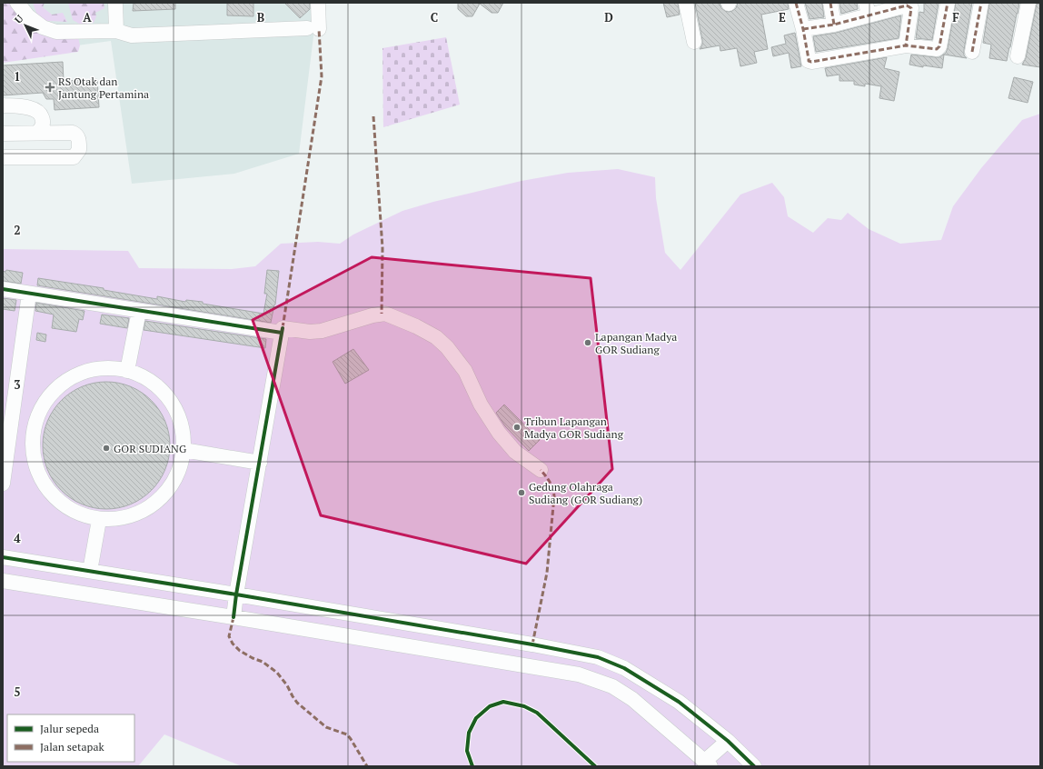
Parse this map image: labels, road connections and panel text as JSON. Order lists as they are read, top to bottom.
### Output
{
  "places": {
    "health": ["RS Otak dan Jantung Pertamina"],
    "other": [
      "Lapangan Madya GOR Sudiang",
      "Tribun Lapangan Madya GOR Sudiang",
      "GOR SUDIANG",
      "Gedung Olahraga Sudiang (GOR Sudiang)"
    ]
  },
  "legend": ["Jalur sepeda", "Jalan setapak"],
  "north": "top left",
  "grid": {
    "columns": [
      "A",
      "B",
      "C",
      "D",
      "E",
      "F"
    ],
    "rows": [
      "1",
      "2",
      "3",
      "4",
      "5"
    ]
  }
}
